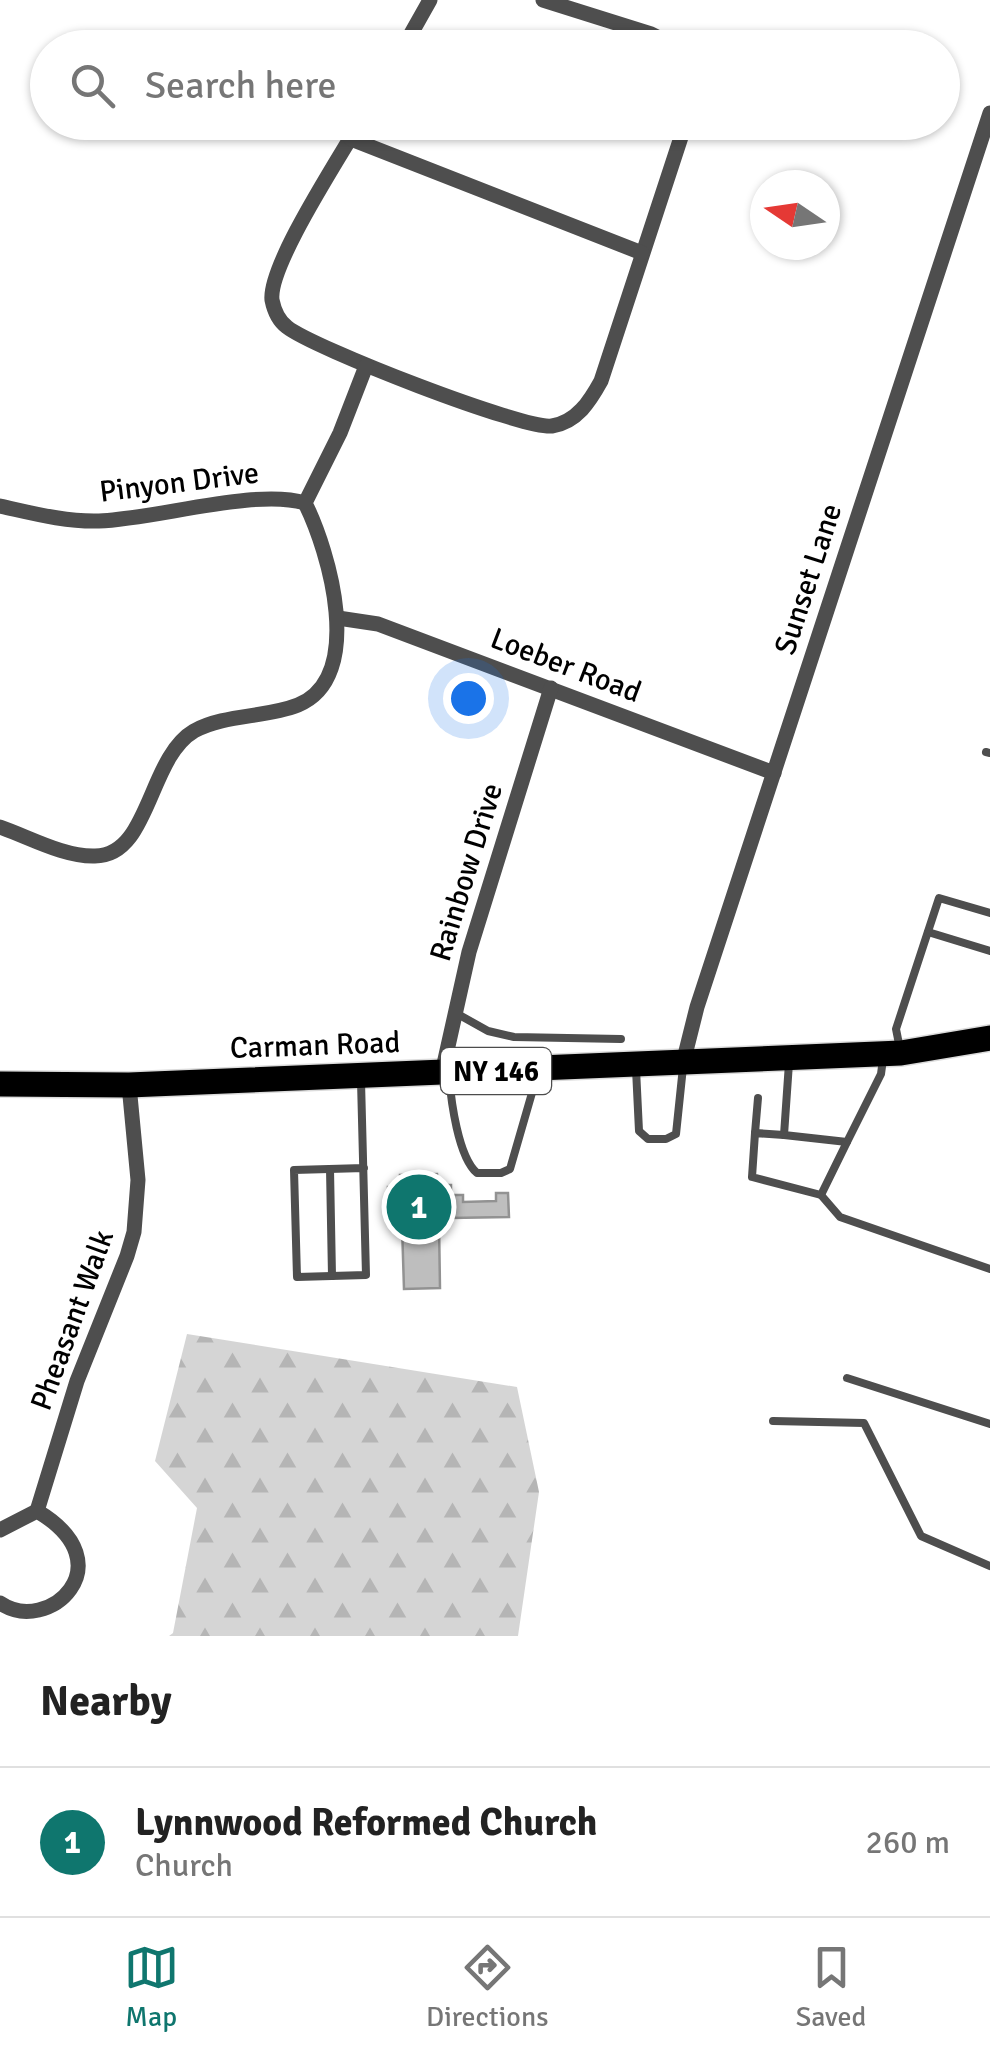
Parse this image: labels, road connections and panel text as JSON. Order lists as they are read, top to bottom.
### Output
{
  "streets": {
    "main road": ["Carman Road", "NY 146"],
    "street": [
      "Pinyon Drive",
      "Sunset Lane",
      "Loeber Road",
      "Rainbow Drive",
      "Pheasant Walk"
    ]
  },
  "crossings": [
    ["Sunset Lane", "Loeber Road"],
    ["Sunset Lane", "Carman Road"],
    ["Loeber Road", "Rainbow Drive"],
    ["Rainbow Drive", "Carman Road"],
    ["Carman Road", "Pheasant Walk"]
  ],
  "north": "left",
  "page": {
    "search": "Search here",
    "pins": "1",
    "heading": "Nearby",
    "list": [
      {
        "mark": "1",
        "name": "Lynnwood Reformed Church",
        "note": "Church",
        "value": "260 m"
      }
    ],
    "nav": ["Map", "Directions", "Saved"]
  }
}
